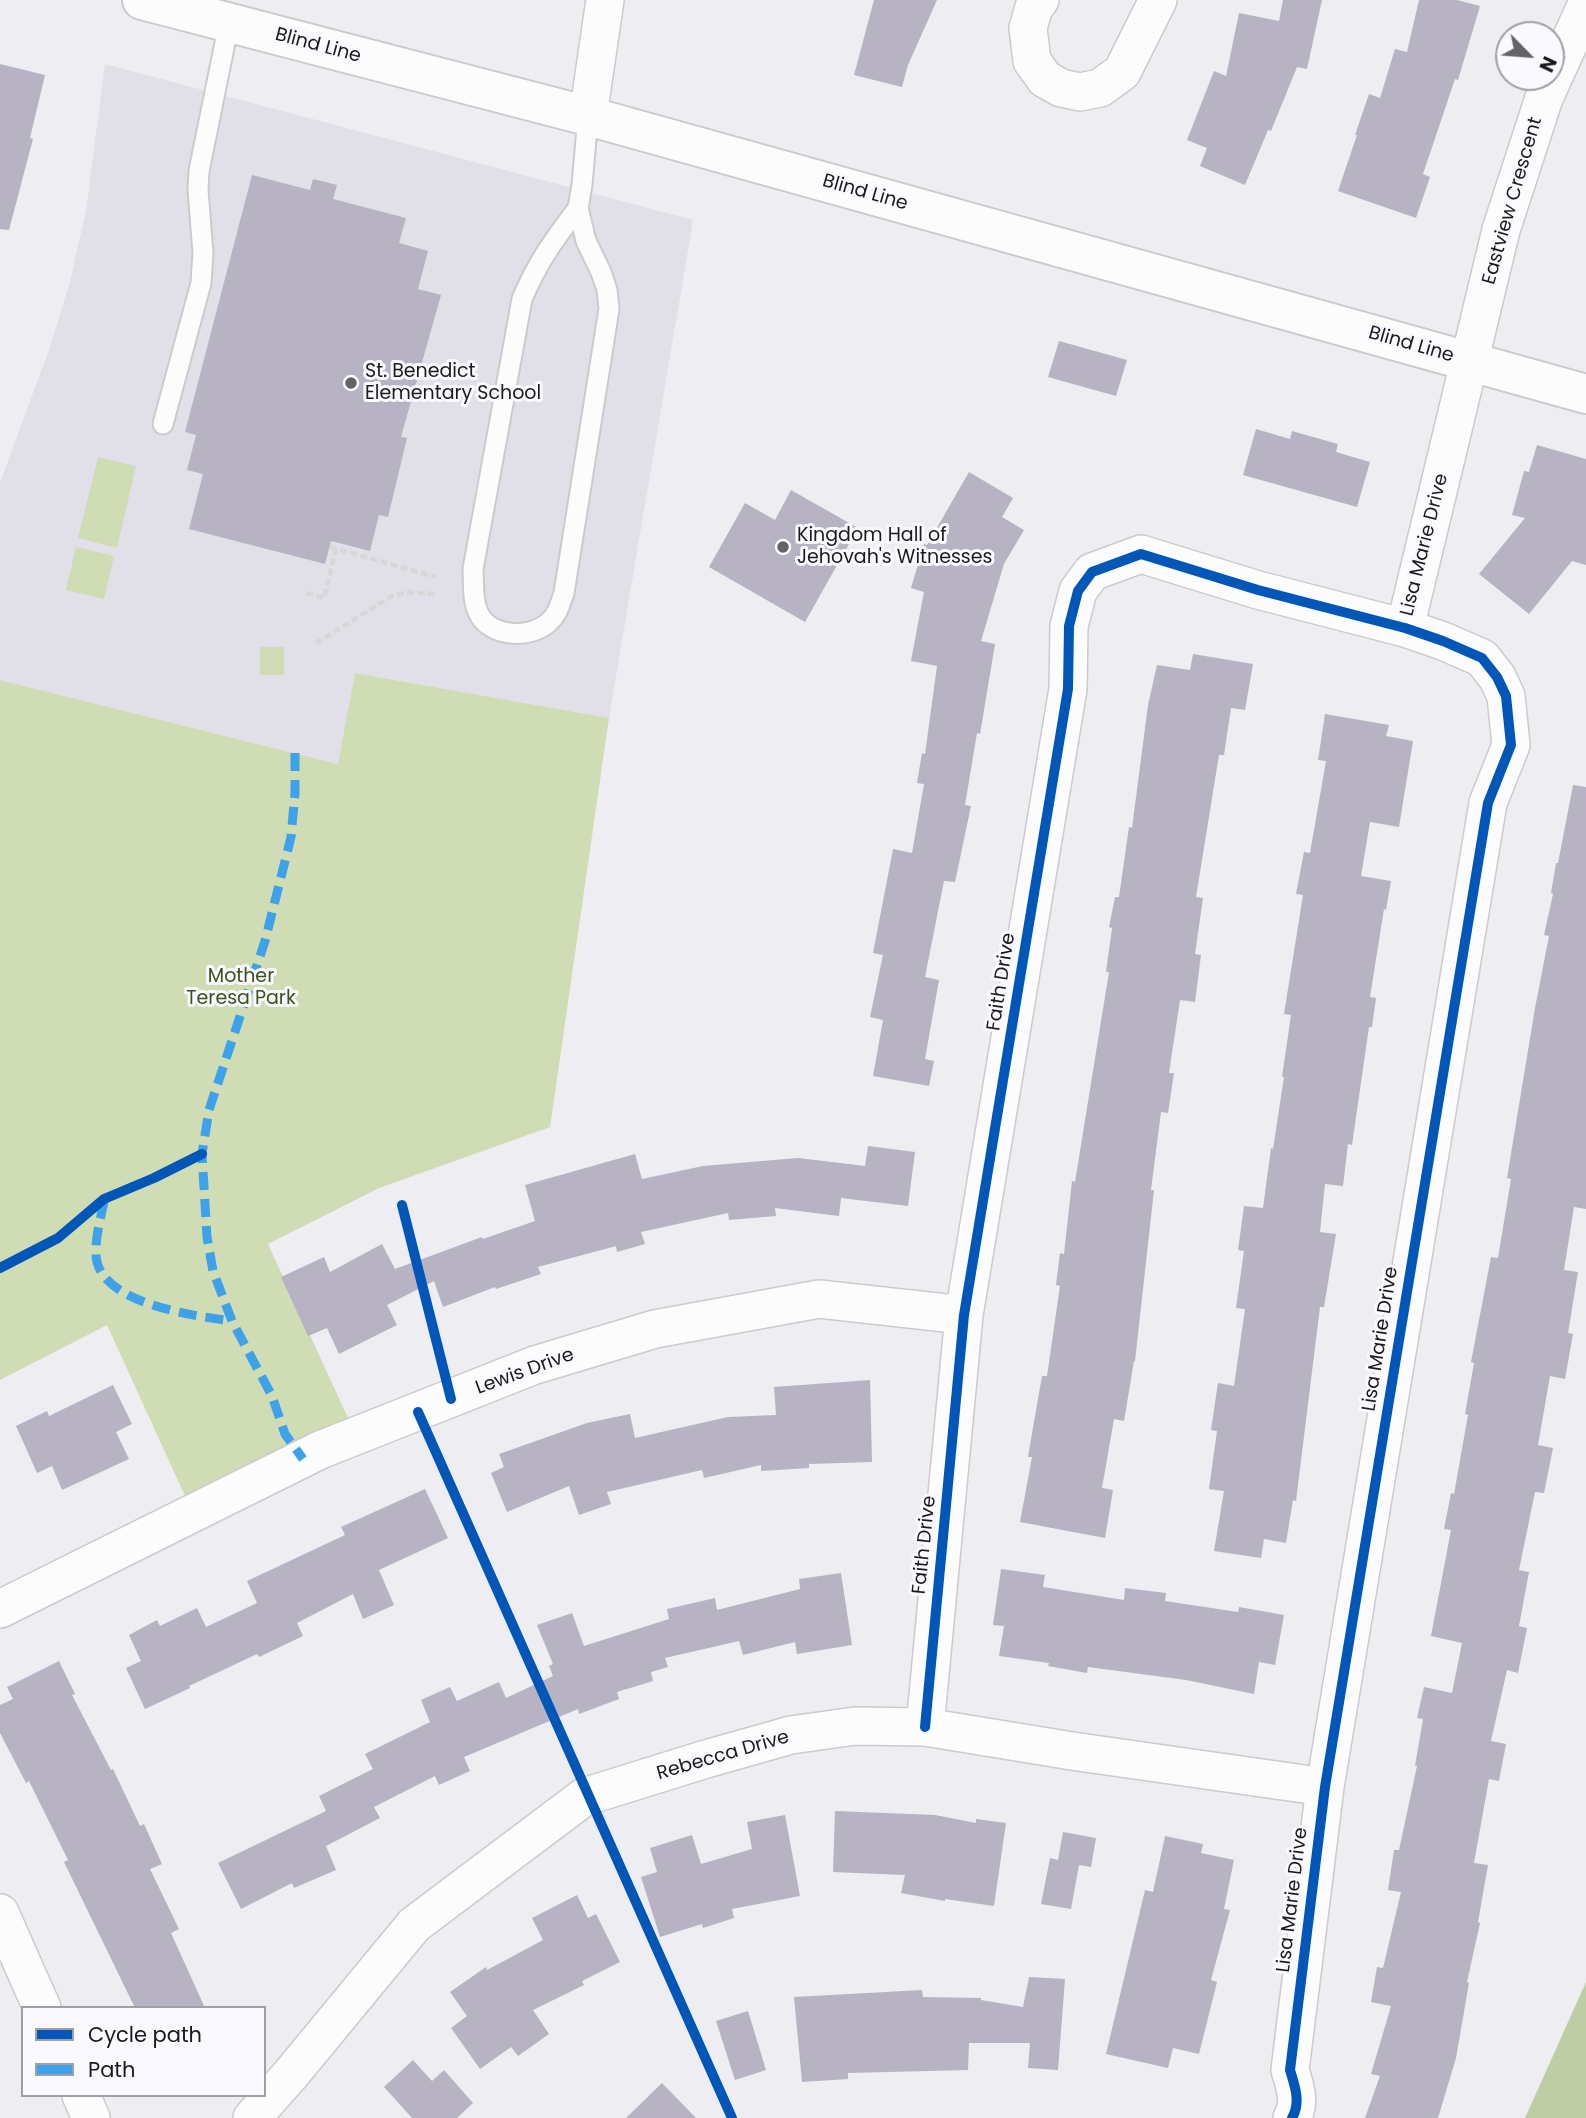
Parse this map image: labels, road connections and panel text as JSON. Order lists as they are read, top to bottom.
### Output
{
  "streets": {
    "street": [
      "Blind Line",
      "Eastview Crescent",
      "Lisa Marie Drive",
      "Faith Drive",
      "Lewis Drive",
      "Rebecca Drive"
    ]
  },
  "crossings": [
    ["Blind Line", "Eastview Crescent"],
    ["Blind Line", "Lisa Marie Drive"],
    ["Eastview Crescent", "Lisa Marie Drive"],
    ["Lisa Marie Drive", "Faith Drive"],
    ["Lisa Marie Drive", "Rebecca Drive"],
    ["Faith Drive", "Lewis Drive"],
    ["Faith Drive", "Rebecca Drive"]
  ],
  "parks": ["Mother Teresa Park"],
  "places": ["St. Benedict Elementary School", "Kingdom Hall of Jehovah's Witnesses"],
  "legend": ["Cycle path", "Path"],
  "north": "bottom right"
}
